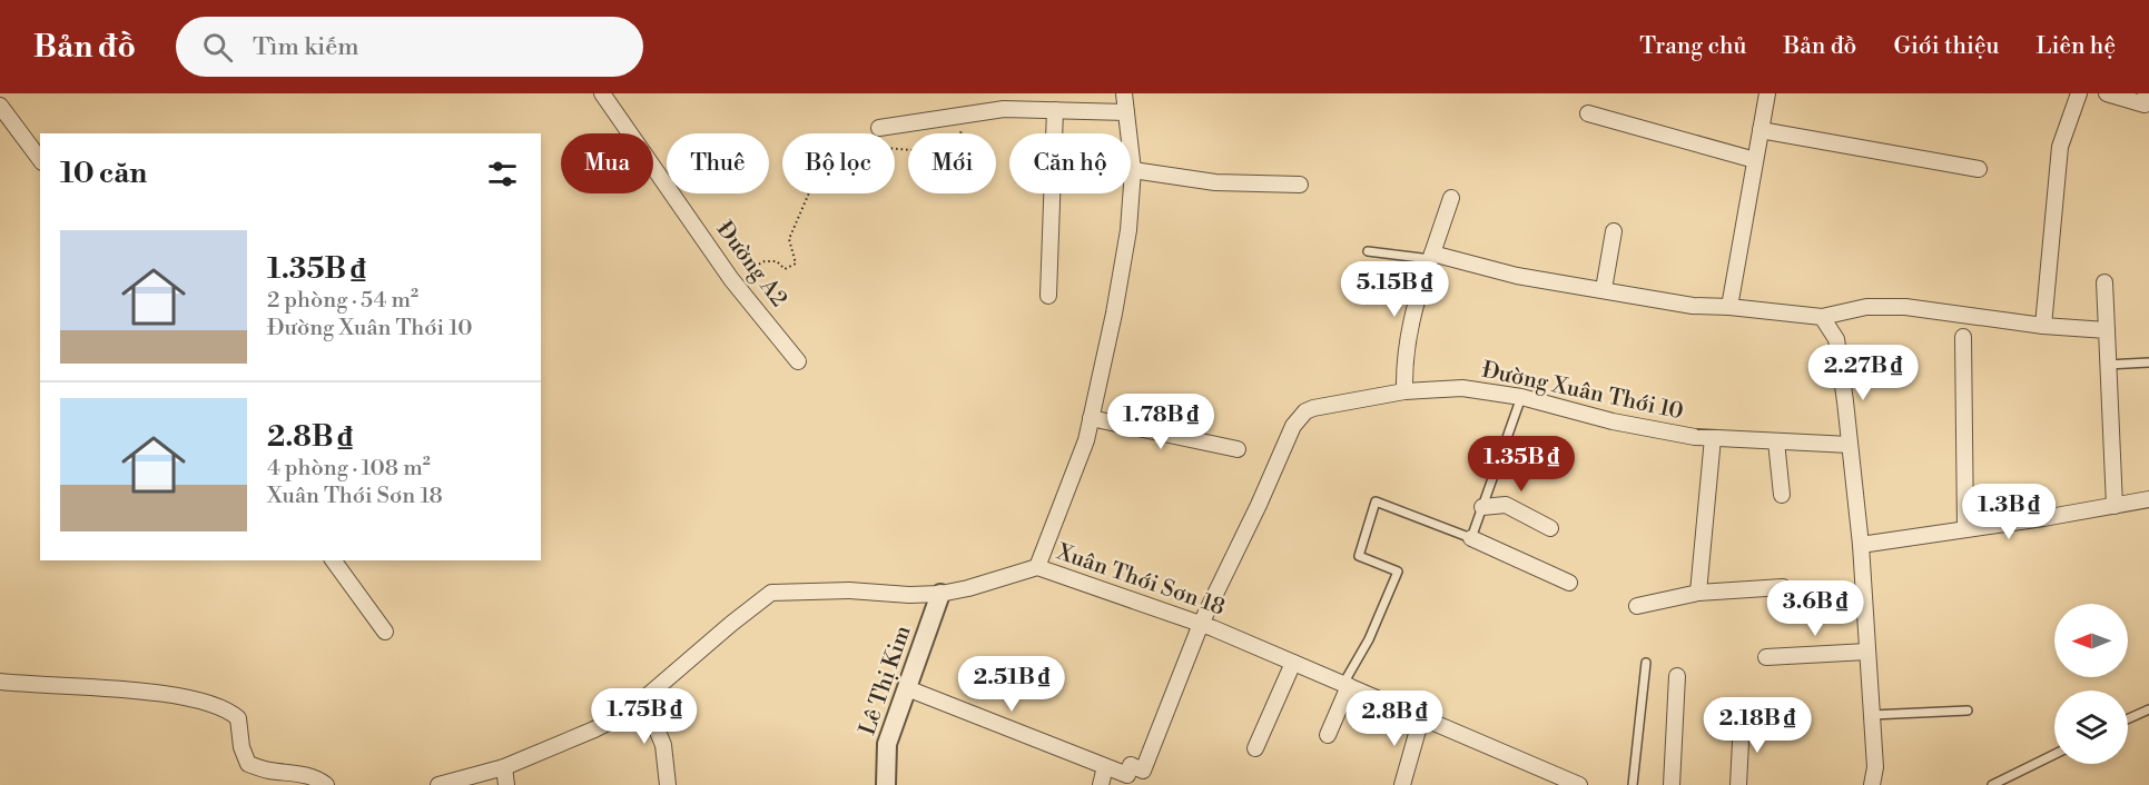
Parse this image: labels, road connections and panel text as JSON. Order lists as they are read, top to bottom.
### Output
{
  "streets": {
    "street": [
      "Đường A2",
      "Đường Xuân Thới 10",
      "Xuân Thới Sơn 18",
      "Lê Thị Kim"
    ]
  },
  "crossings": [
    ["Đường Xuân Thới 10", "Xuân Thới Sơn 18"],
    ["Xuân Thới Sơn 18", "Lê Thị Kim"]
  ],
  "north": "left",
  "page": {
    "header": "Bản đồ",
    "search": "Tìm kiếm",
    "nav": [
      "Trang chủ",
      "Bản đồ",
      "Giới thiệu",
      "Liên hệ"
    ],
    "chip": [
      "Mua",
      "Thuê",
      "Bộ lọc",
      "Mới",
      "Căn hộ"
    ],
    "heading": "10 căn",
    "list": [
      {
        "name": "1.35B ₫",
        "note": "2 phòng · 54 m² · Đường Xuân Thới 10"
      },
      {
        "name": "2.8B ₫",
        "note": "4 phòng · 108 m² · Xuân Thới Sơn 18"
      }
    ],
    "price": [
      "5.15B ₫",
      "2.27B ₫",
      "1.78B ₫",
      "1.35B ₫",
      "1.3B ₫",
      "3.6B ₫",
      "2.51B ₫",
      "1.75B ₫",
      "2.8B ₫",
      "2.18B ₫"
    ]
  }
}
